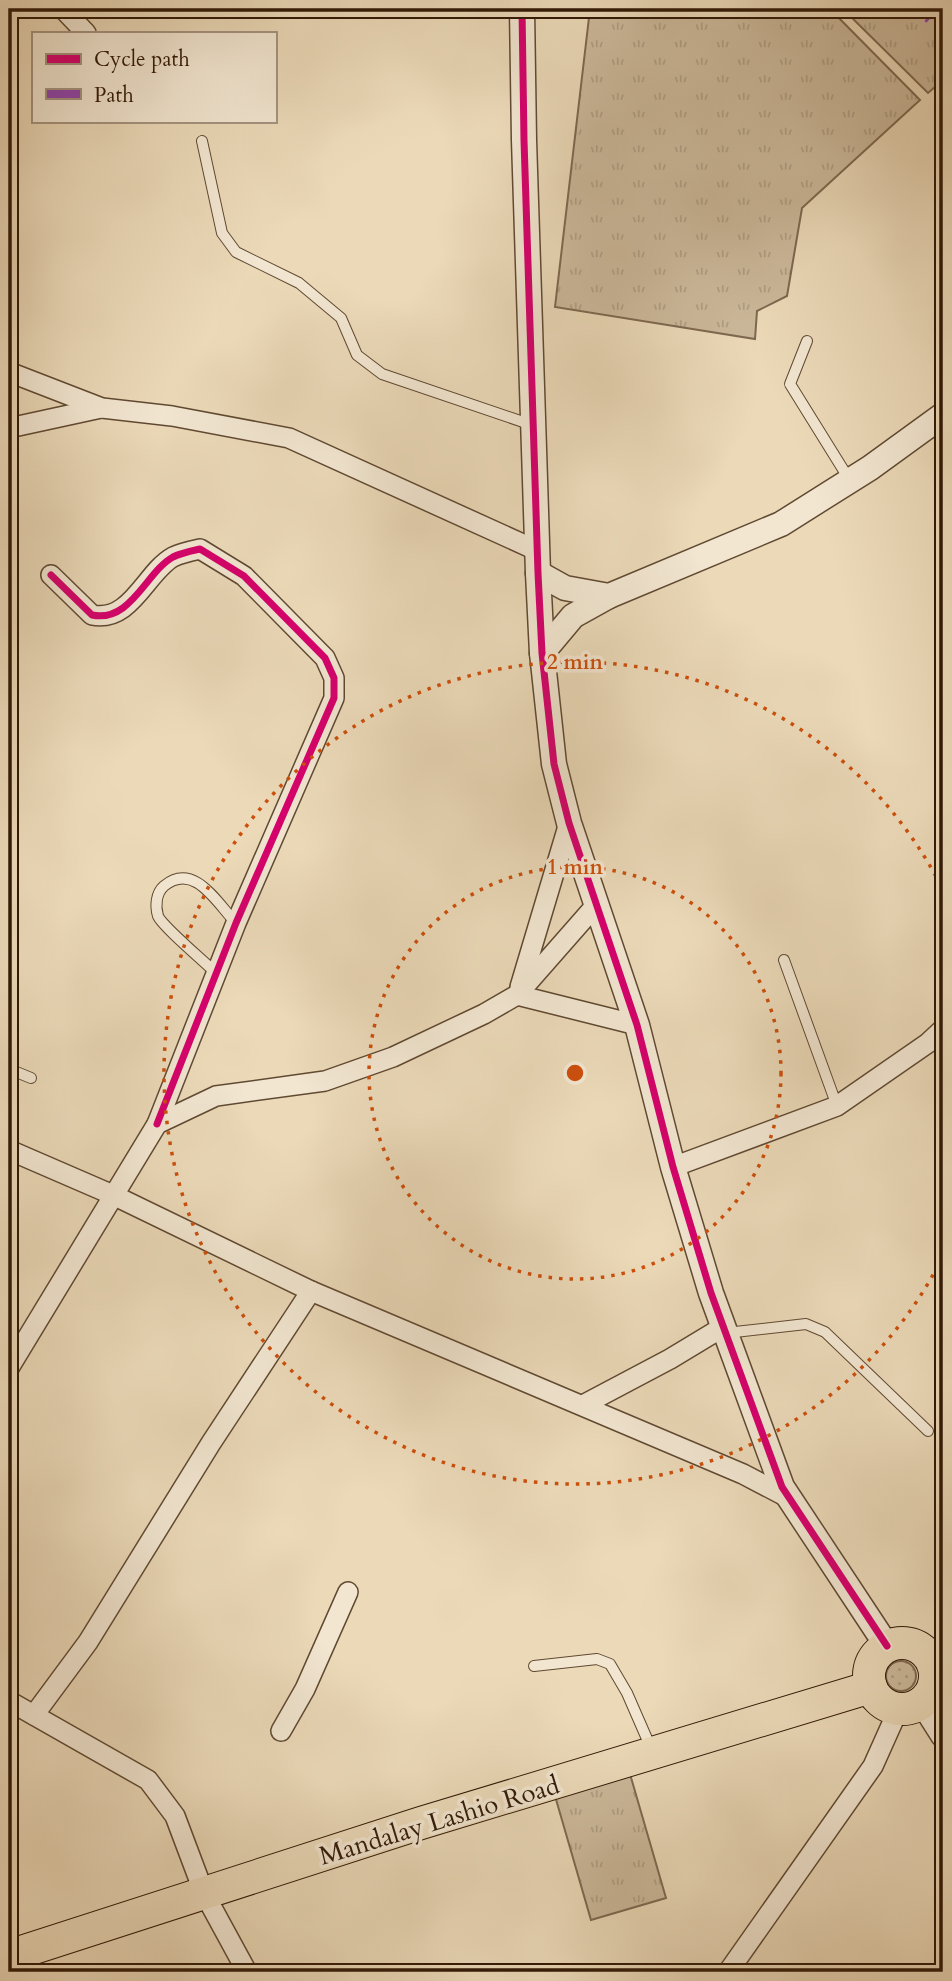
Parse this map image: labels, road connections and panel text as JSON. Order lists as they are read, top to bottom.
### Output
{
  "streets": {
    "highway": ["Mandalay Lashio Road"]
  },
  "legend": ["Cycle path", "Path"],
  "rings": ["2 min", "1 min"]
}
